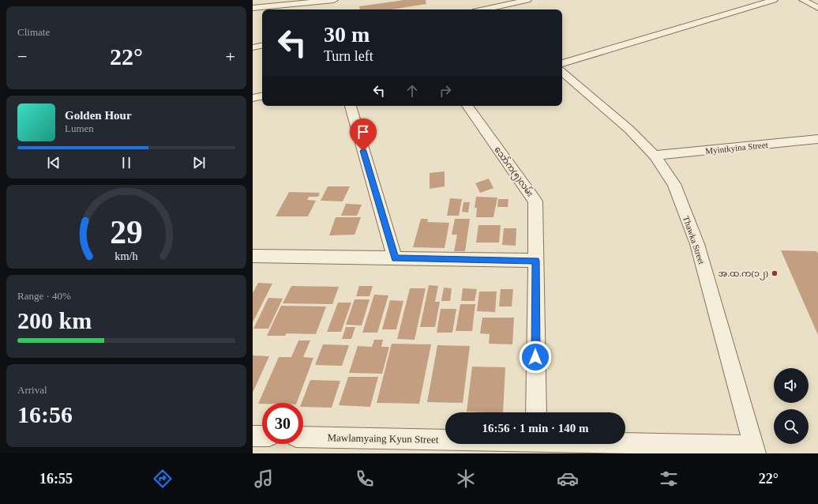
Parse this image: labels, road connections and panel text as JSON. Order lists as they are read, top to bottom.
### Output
{
  "streets": {
    "street": [
      "Myintkyina Street",
      "သော်က(၅)လမ်း",
      "Thawka Street",
      "Mawlamyaing Kyun Street"
    ]
  },
  "crossings": [
    ["Myintkyina Street", "Thawka Street"],
    ["Thawka Street", "Mawlamyaing Kyun Street"]
  ],
  "places": ["အ.ထ.က(၁၂)"],
  "page": {
    "tile": [
      "Climate",
      ["Range · 40%", "200 km"],
      ["Arrival", "16:56"]
    ],
    "turn": ["30 m", "Turn left"],
    "heat": ["−", "22°", "+"],
    "song": ["Golden Hour", "Lumen"],
    "limit": "30",
    "trip": "16:56 · 1 min · 140 m",
    "tabs": ["16:55", "22°"],
    "gauge": ["29", "km/h"]
  }
}
